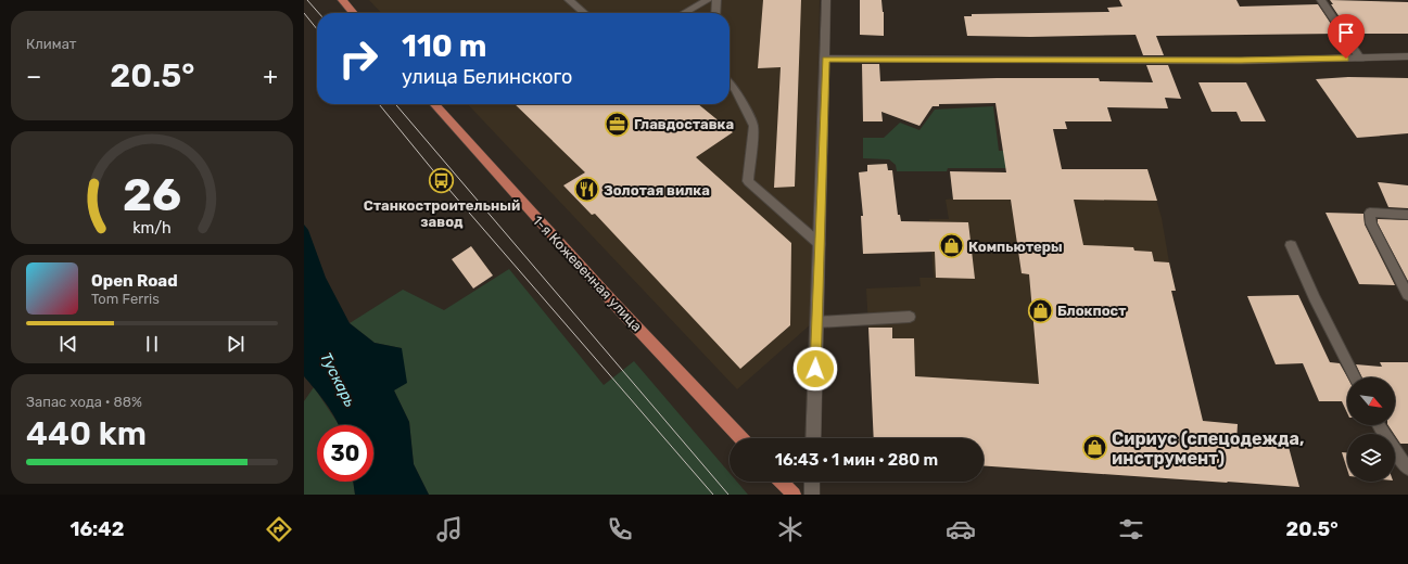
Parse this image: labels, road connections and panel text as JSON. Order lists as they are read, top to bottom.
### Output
{
  "streets": {
    "main road": ["1-я Кожевенная улица"]
  },
  "water": ["Тускарь"],
  "places": {
    "office": ["Главдоставка"],
    "bus stop": ["Станкостроительный завод"],
    "restaurant": ["Золотая вилка"],
    "shop": ["Компьютеры", "Блокпост", "Сириус (спецодежда, инструмент)"]
  },
  "north": "bottom right",
  "page": {
    "tile": [
      "Климат",
      ["Запас хода · 88%", "440 km"]
    ],
    "turn": ["110 m", "улица Белинского"],
    "heat": ["−", "20.5°", "+"],
    "song": ["Open Road", "Tom Ferris"],
    "limit": "30",
    "trip": "16:43 · 1 мин · 280 m",
    "tabs": ["16:42", "20.5°"],
    "gauge": ["26", "km/h"]
  }
}
